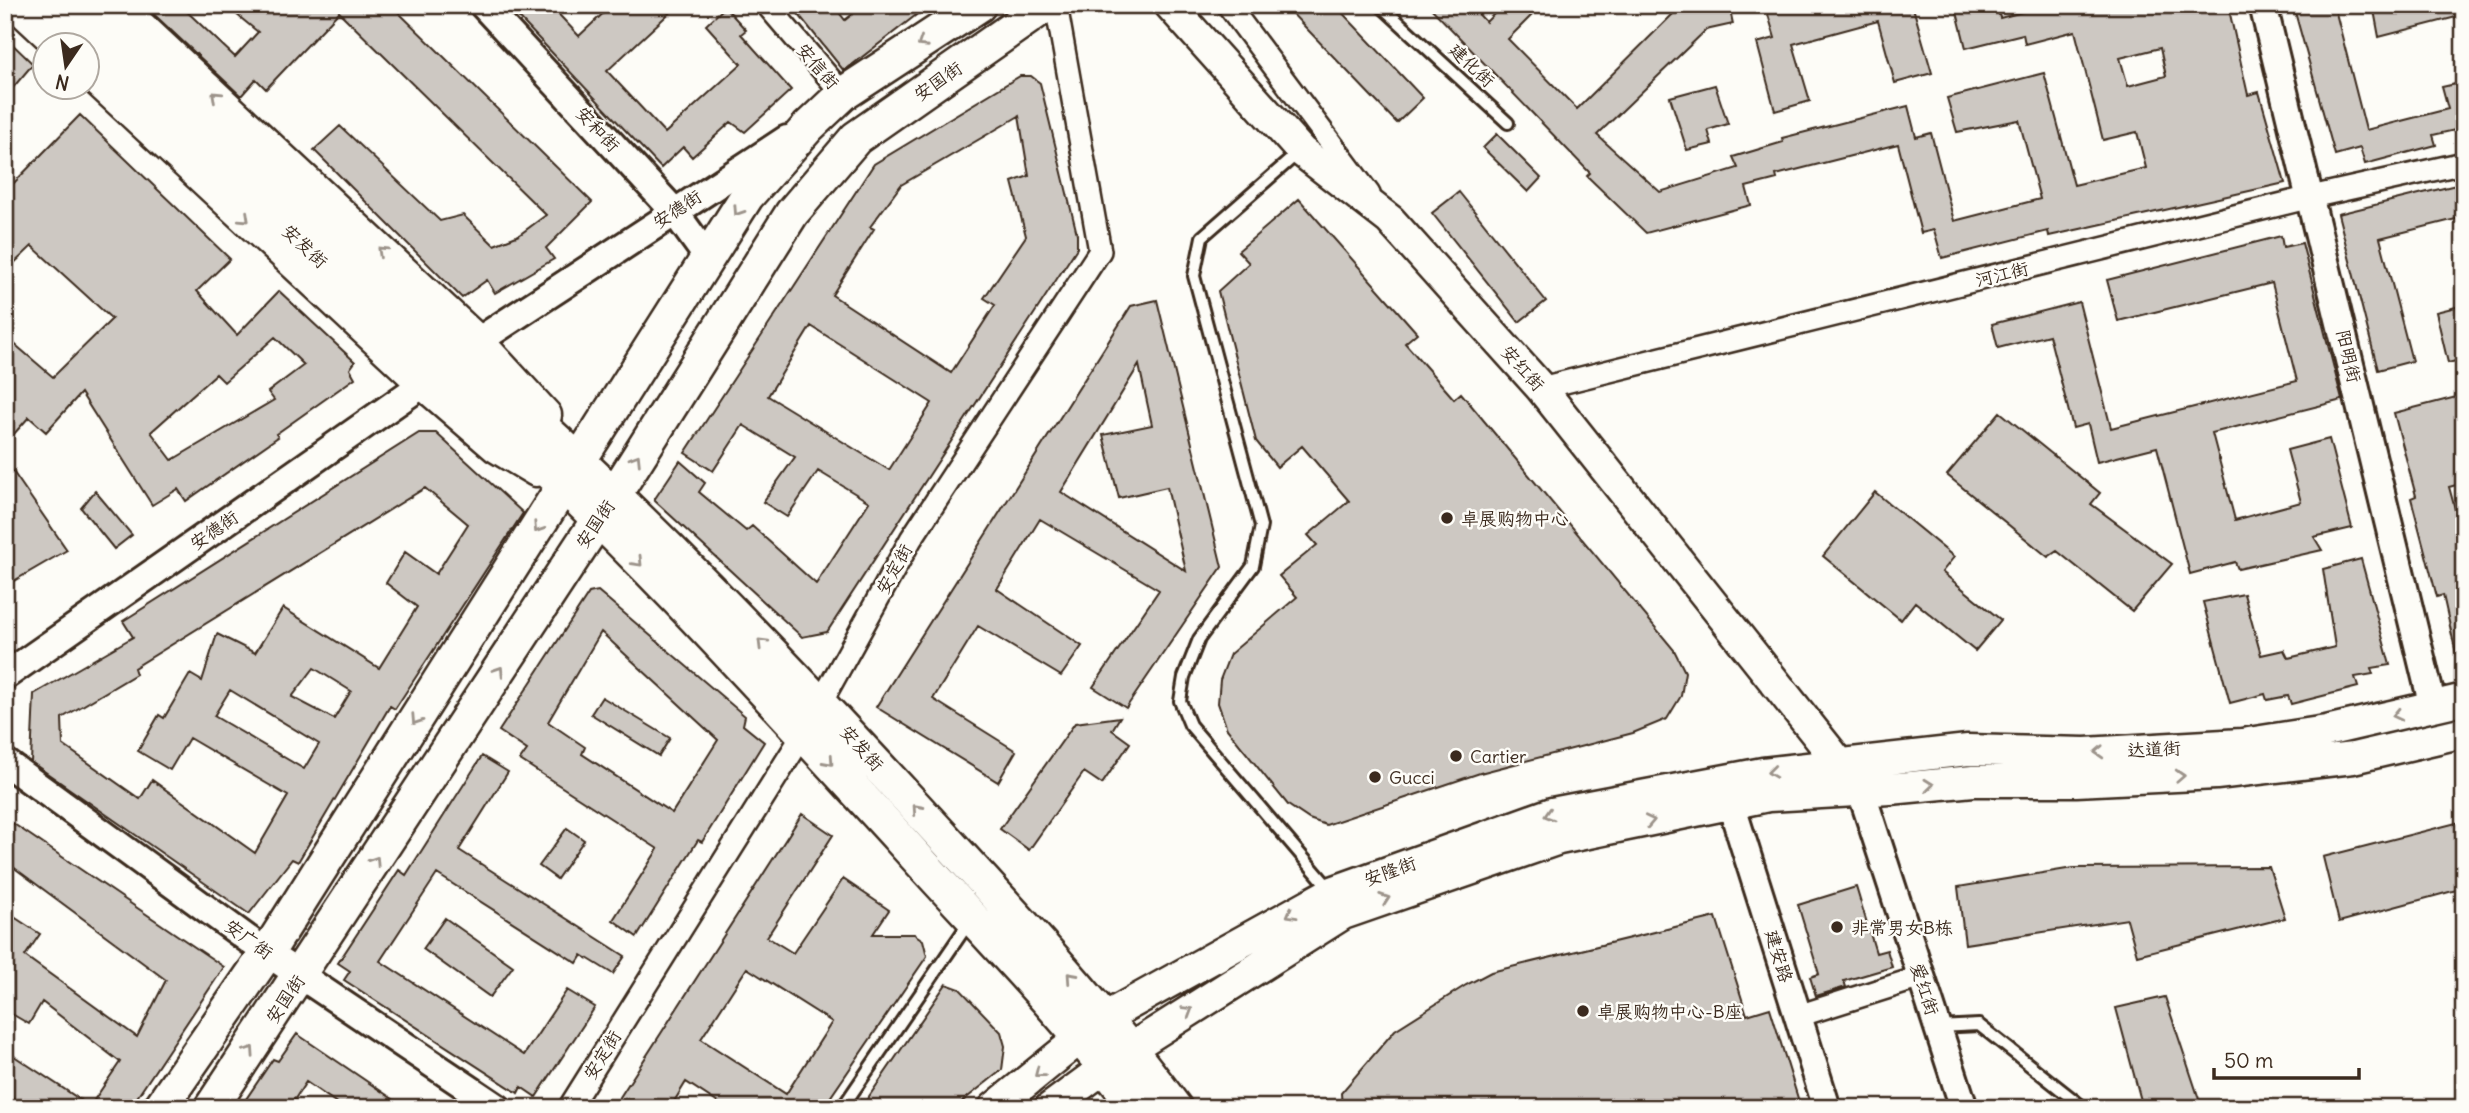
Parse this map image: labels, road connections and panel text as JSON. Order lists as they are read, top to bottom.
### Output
{
  "streets": {
    "highway": ["安发街"],
    "main road": [
      "安国街",
      "安红街",
      "达道街",
      "安隆街"
    ],
    "street": [
      "安信街",
      "安和街",
      "安德街",
      "河江街",
      "阳明街",
      "安定街",
      "安广街",
      "建安路",
      "爱红街"
    ],
    "lane": ["建化街"]
  },
  "crossings": [
    ["安国街", "安发街"],
    ["安国街", "安广街"],
    ["安和街", "安德街"],
    ["安德街", "安发街"],
    ["安发街", "安定街"],
    ["安发街", "安隆街"],
    ["河江街", "阳明街"],
    ["河江街", "安红街"],
    ["阳明街", "达道街"],
    ["安红街", "达道街"],
    ["安红街", "安隆街"],
    ["达道街", "安隆街"],
    ["达道街", "爱红街"],
    ["安隆街", "建安路"],
    ["安隆街", "爱红街"]
  ],
  "places": [
    "卓展购物中心",
    "Cartier",
    "Gucci",
    "非常男女B栋",
    "卓展购物中心-B座"
  ],
  "scale_bar": "50 m",
  "north": "bottom"
}
